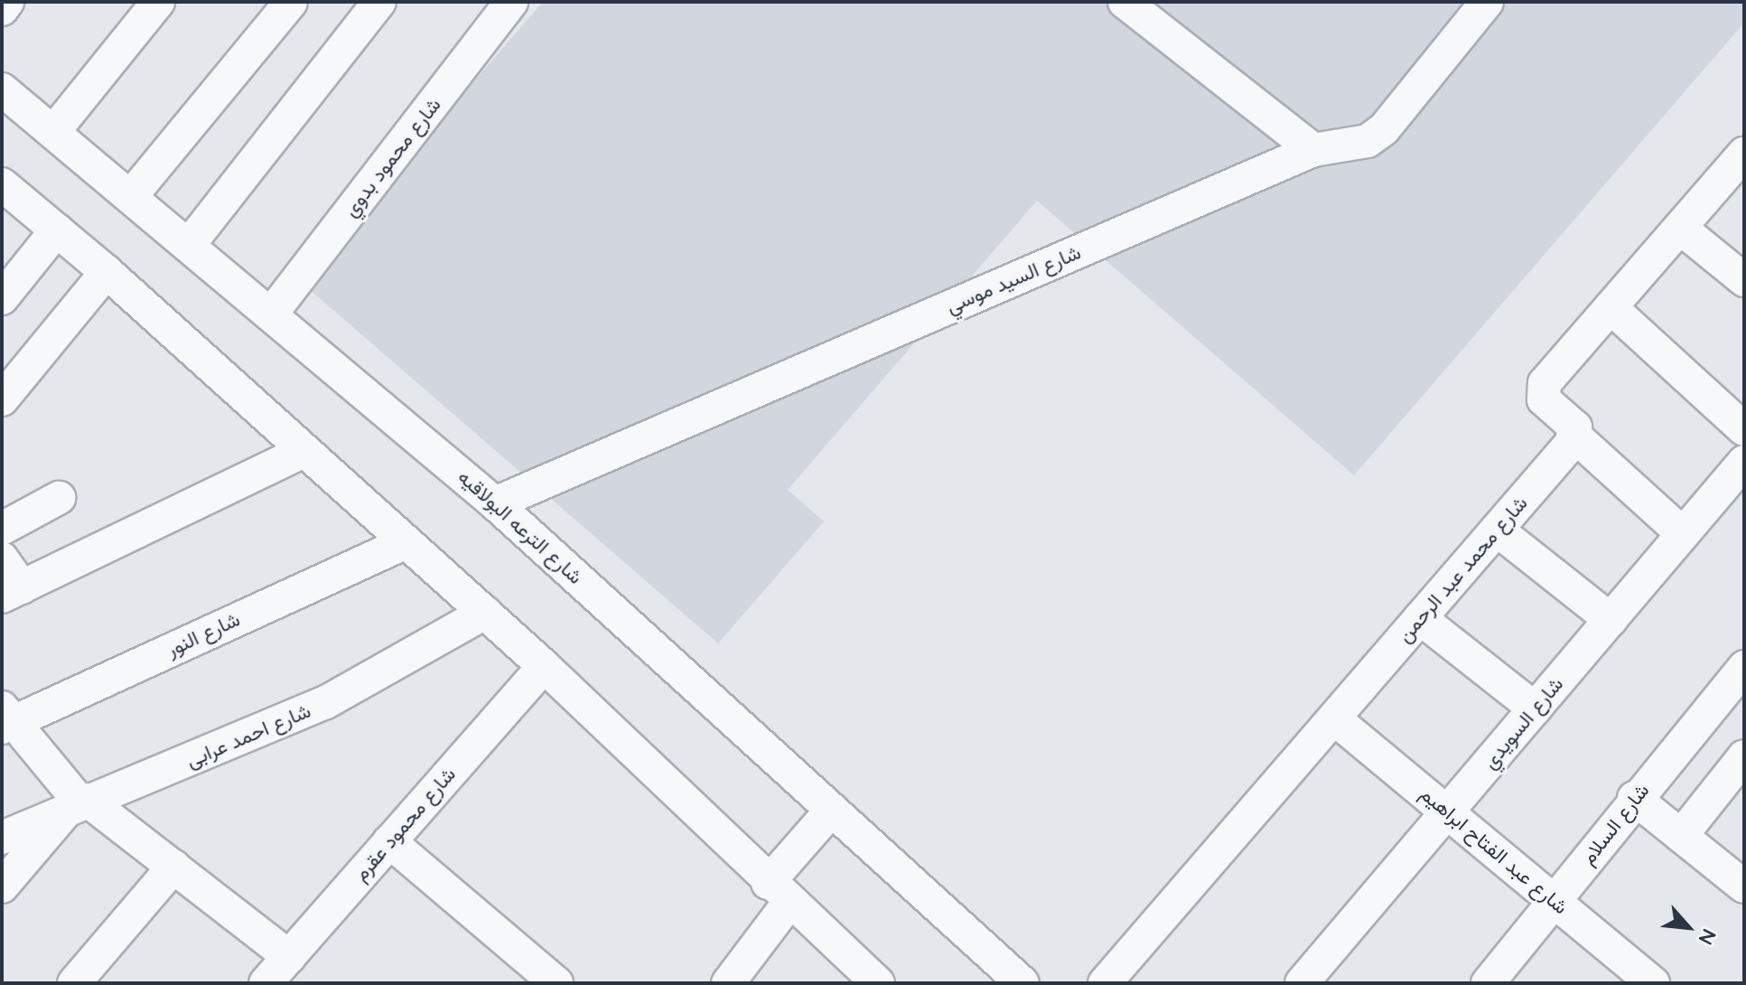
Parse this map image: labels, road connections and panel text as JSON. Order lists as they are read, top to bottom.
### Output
{
  "streets": {
    "street": [
      "شارع محمود بدوي",
      "شارع السيد موسي",
      "شارع الترعه البولاقيه",
      "شارع محمد عبد الرحمن",
      "شارع النور",
      "شارع السويدي",
      "شارع احمد عرابى",
      "شارع محمود عقرم",
      "شارع السلام",
      "شارع عبد الفتاح ابراهيم"
    ]
  },
  "crossings": [
    ["شارع محمود بدوي", "شارع الترعه البولاقيه"],
    ["شارع السيد موسي", "شارع الترعه البولاقيه"],
    ["شارع محمد عبد الرحمن", "شارع عبد الفتاح ابراهيم"],
    ["شارع السويدي", "شارع عبد الفتاح ابراهيم"],
    ["شارع السلام", "شارع عبد الفتاح ابراهيم"]
  ],
  "north": "bottom right"
}
